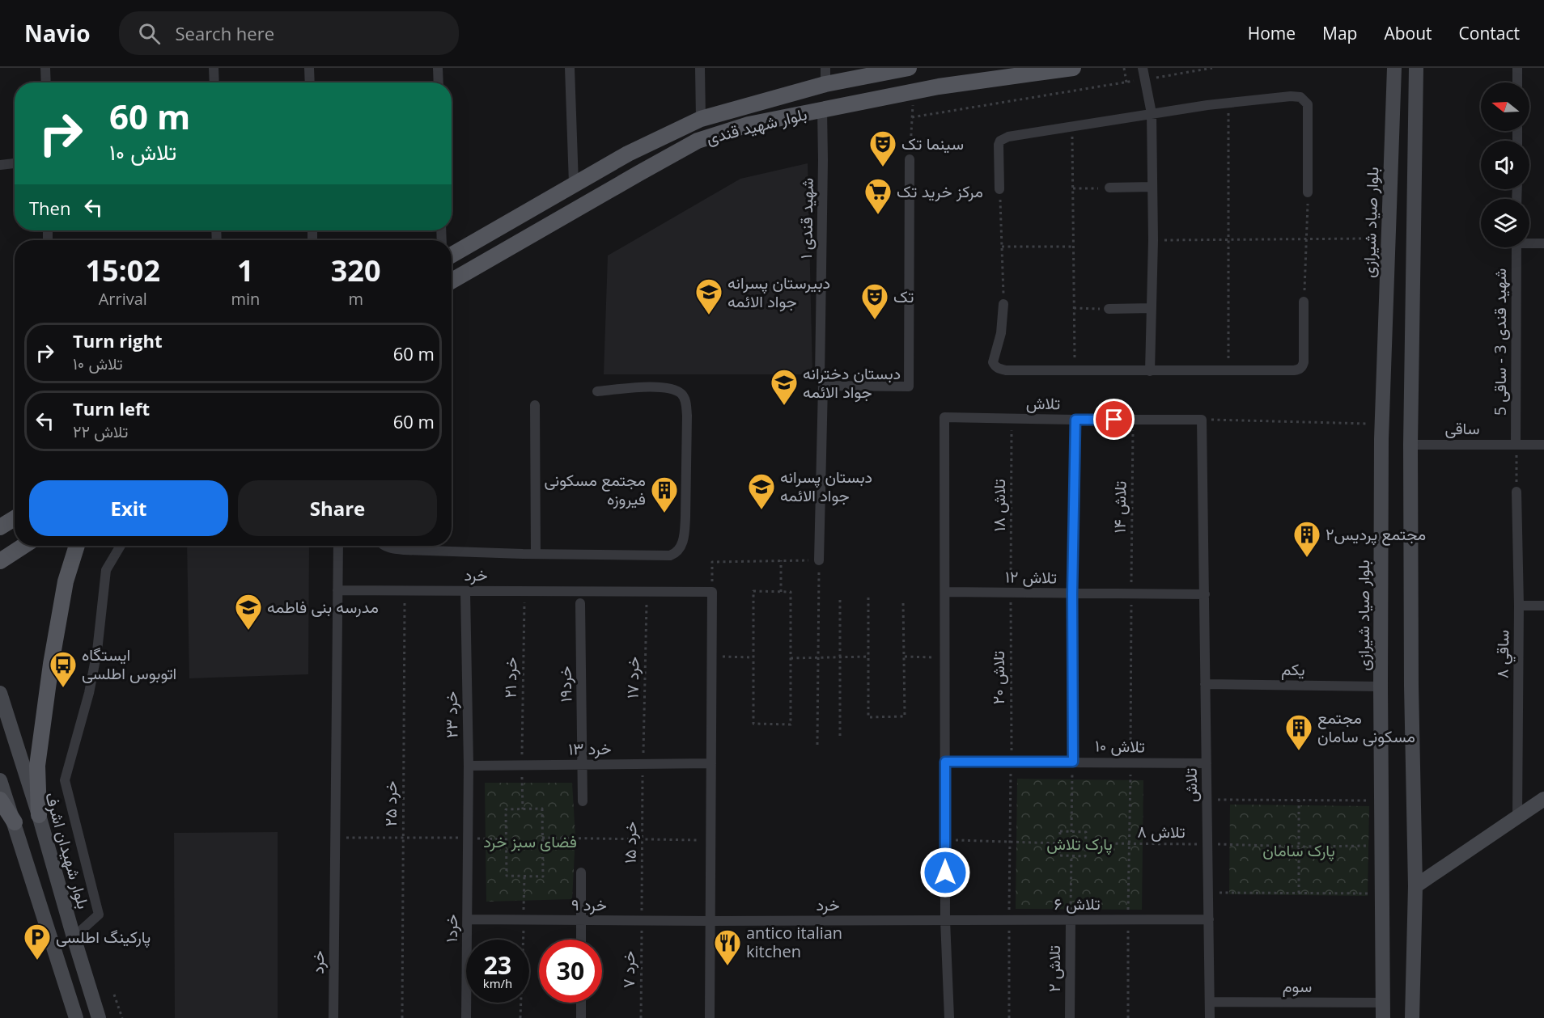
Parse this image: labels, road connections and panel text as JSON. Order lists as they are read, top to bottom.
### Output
{
  "streets": {
    "main road": ["بلوار شهید قندی", "بلوار صیاد شیرازی", "بلوار شهیدان اشرف"],
    "street": [
      "شهيد قندی ۱",
      "شهید قندی 3 - ساقی 5",
      "تلاش",
      "ساقی",
      "خرد",
      "تلاش ۱۲",
      "ساقي ۸",
      "یکم",
      "خرد۱۹",
      "خرد ۲۳",
      "تلاش ۱۰",
      "خرد ۱۳",
      "تلاش ۶",
      "خرد ۹",
      "خرد۱",
      "تلاش ۲",
      "سوم"
    ],
    "path": [
      "تلاش ۱۸",
      "تلاش ۱۴",
      "خرد ۲۱",
      "خرد ۱۷",
      "تلاش ۲۰",
      "خرد ۲۵",
      "تلاش ۸",
      "خرد ۱۵",
      "خرد ۷"
    ]
  },
  "crossings": [
    ["بلوار شهید قندی", "شهيد قندی ۱"],
    ["بلوار صیاد شیرازی", "یکم"],
    ["بلوار صیاد شیرازی", "تلاش ۸"],
    ["بلوار صیاد شیرازی", "سوم"],
    ["شهید قندی 3 - ساقی 5", "ساقی"],
    ["تلاش", "تلاش ۱۸"],
    ["تلاش", "تلاش ۱۴"],
    ["تلاش", "خرد"],
    ["تلاش", "تلاش ۱۲"],
    ["تلاش", "یکم"],
    ["تلاش", "تلاش ۱۰"],
    ["تلاش", "تلاش ۸"],
    ["تلاش", "تلاش ۶"],
    ["تلاش", "سوم"],
    ["تلاش ۱۸", "تلاش ۱۲"],
    ["تلاش ۱۸", "تلاش ۲۰"],
    ["تلاش ۱۴", "تلاش ۱۲"],
    ["تلاش ۱۴", "تلاش ۱۰"],
    ["تلاش ۱۴", "تلاش ۸"],
    ["تلاش ۱۴", "تلاش ۶"],
    ["خرد", "خرد ۲۱"],
    ["خرد", "خرد ۱۷"],
    ["خرد", "خرد ۲۳"],
    ["خرد", "خرد ۲۵"],
    ["خرد", "تلاش ۶"],
    ["خرد", "خرد ۹"],
    ["تلاش ۱۲", "تلاش ۲۰"],
    ["خرد ۲۱", "خرد ۱۳"],
    ["خرد ۱۷", "خرد ۱۳"],
    ["خرد ۱۷", "خرد ۱۵"],
    ["تلاش ۲۰", "تلاش ۱۰"],
    ["تلاش ۲۰", "تلاش ۶"],
    ["خرد۱۹", "خرد ۱۳"],
    ["خرد ۲۳", "خرد ۱۳"],
    ["خرد ۲۳", "خرد۱"],
    ["خرد ۱۳", "خرد ۱۵"],
    ["خرد ۱۵", "خرد ۹"],
    ["خرد ۱۵", "خرد ۷"],
    ["تلاش ۶", "تلاش ۲"],
    ["خرد ۹", "خرد۱"],
    ["خرد ۹", "خرد ۷"]
  ],
  "parks": ["فضای سبز خرد", "پارک تلاش", "پارک سامان"],
  "places": {
    "theatre": ["سینما تک", "تک"],
    "supermarket": ["مرکز خرید تک"],
    "school or university": [
      "دبیرستان پسرانه جواد الائمه",
      "دبستان دخترانه جواد الائمه",
      "دبستان پسرانه جواد الائمه",
      "مدرسه بنی فاطمه"
    ],
    "building": ["مجتمع مسکونی فیروزه", "مجتمع پردیس۲", "مجتمع مسکونی سامان"],
    "bus stop": ["ایستگاه اتوبوس اطلسی"],
    "parking": ["پارکینگ اطلسی"],
    "restaurant": ["antico italian kitchen"]
  },
  "north": "left",
  "page": {
    "header": "Navio",
    "search": "Search here",
    "nav": [
      "Home",
      "Map",
      "About",
      "Contact"
    ],
    "turn": ["60 m", "تلاش ۱۰"],
    "then": "Then",
    "eta": [
      "15:02",
      "Arrival",
      "1",
      "min",
      "320",
      "m"
    ],
    "list": [
      {
        "name": "Turn right",
        "note": "تلاش ۱۰",
        "value": "60 m"
      },
      {
        "name": "Turn left",
        "note": "تلاش ۲۲",
        "value": "60 m"
      }
    ],
    "buttons": ["Exit", "Share"],
    "speed": "23 km/h",
    "limit": "30"
  }
}
